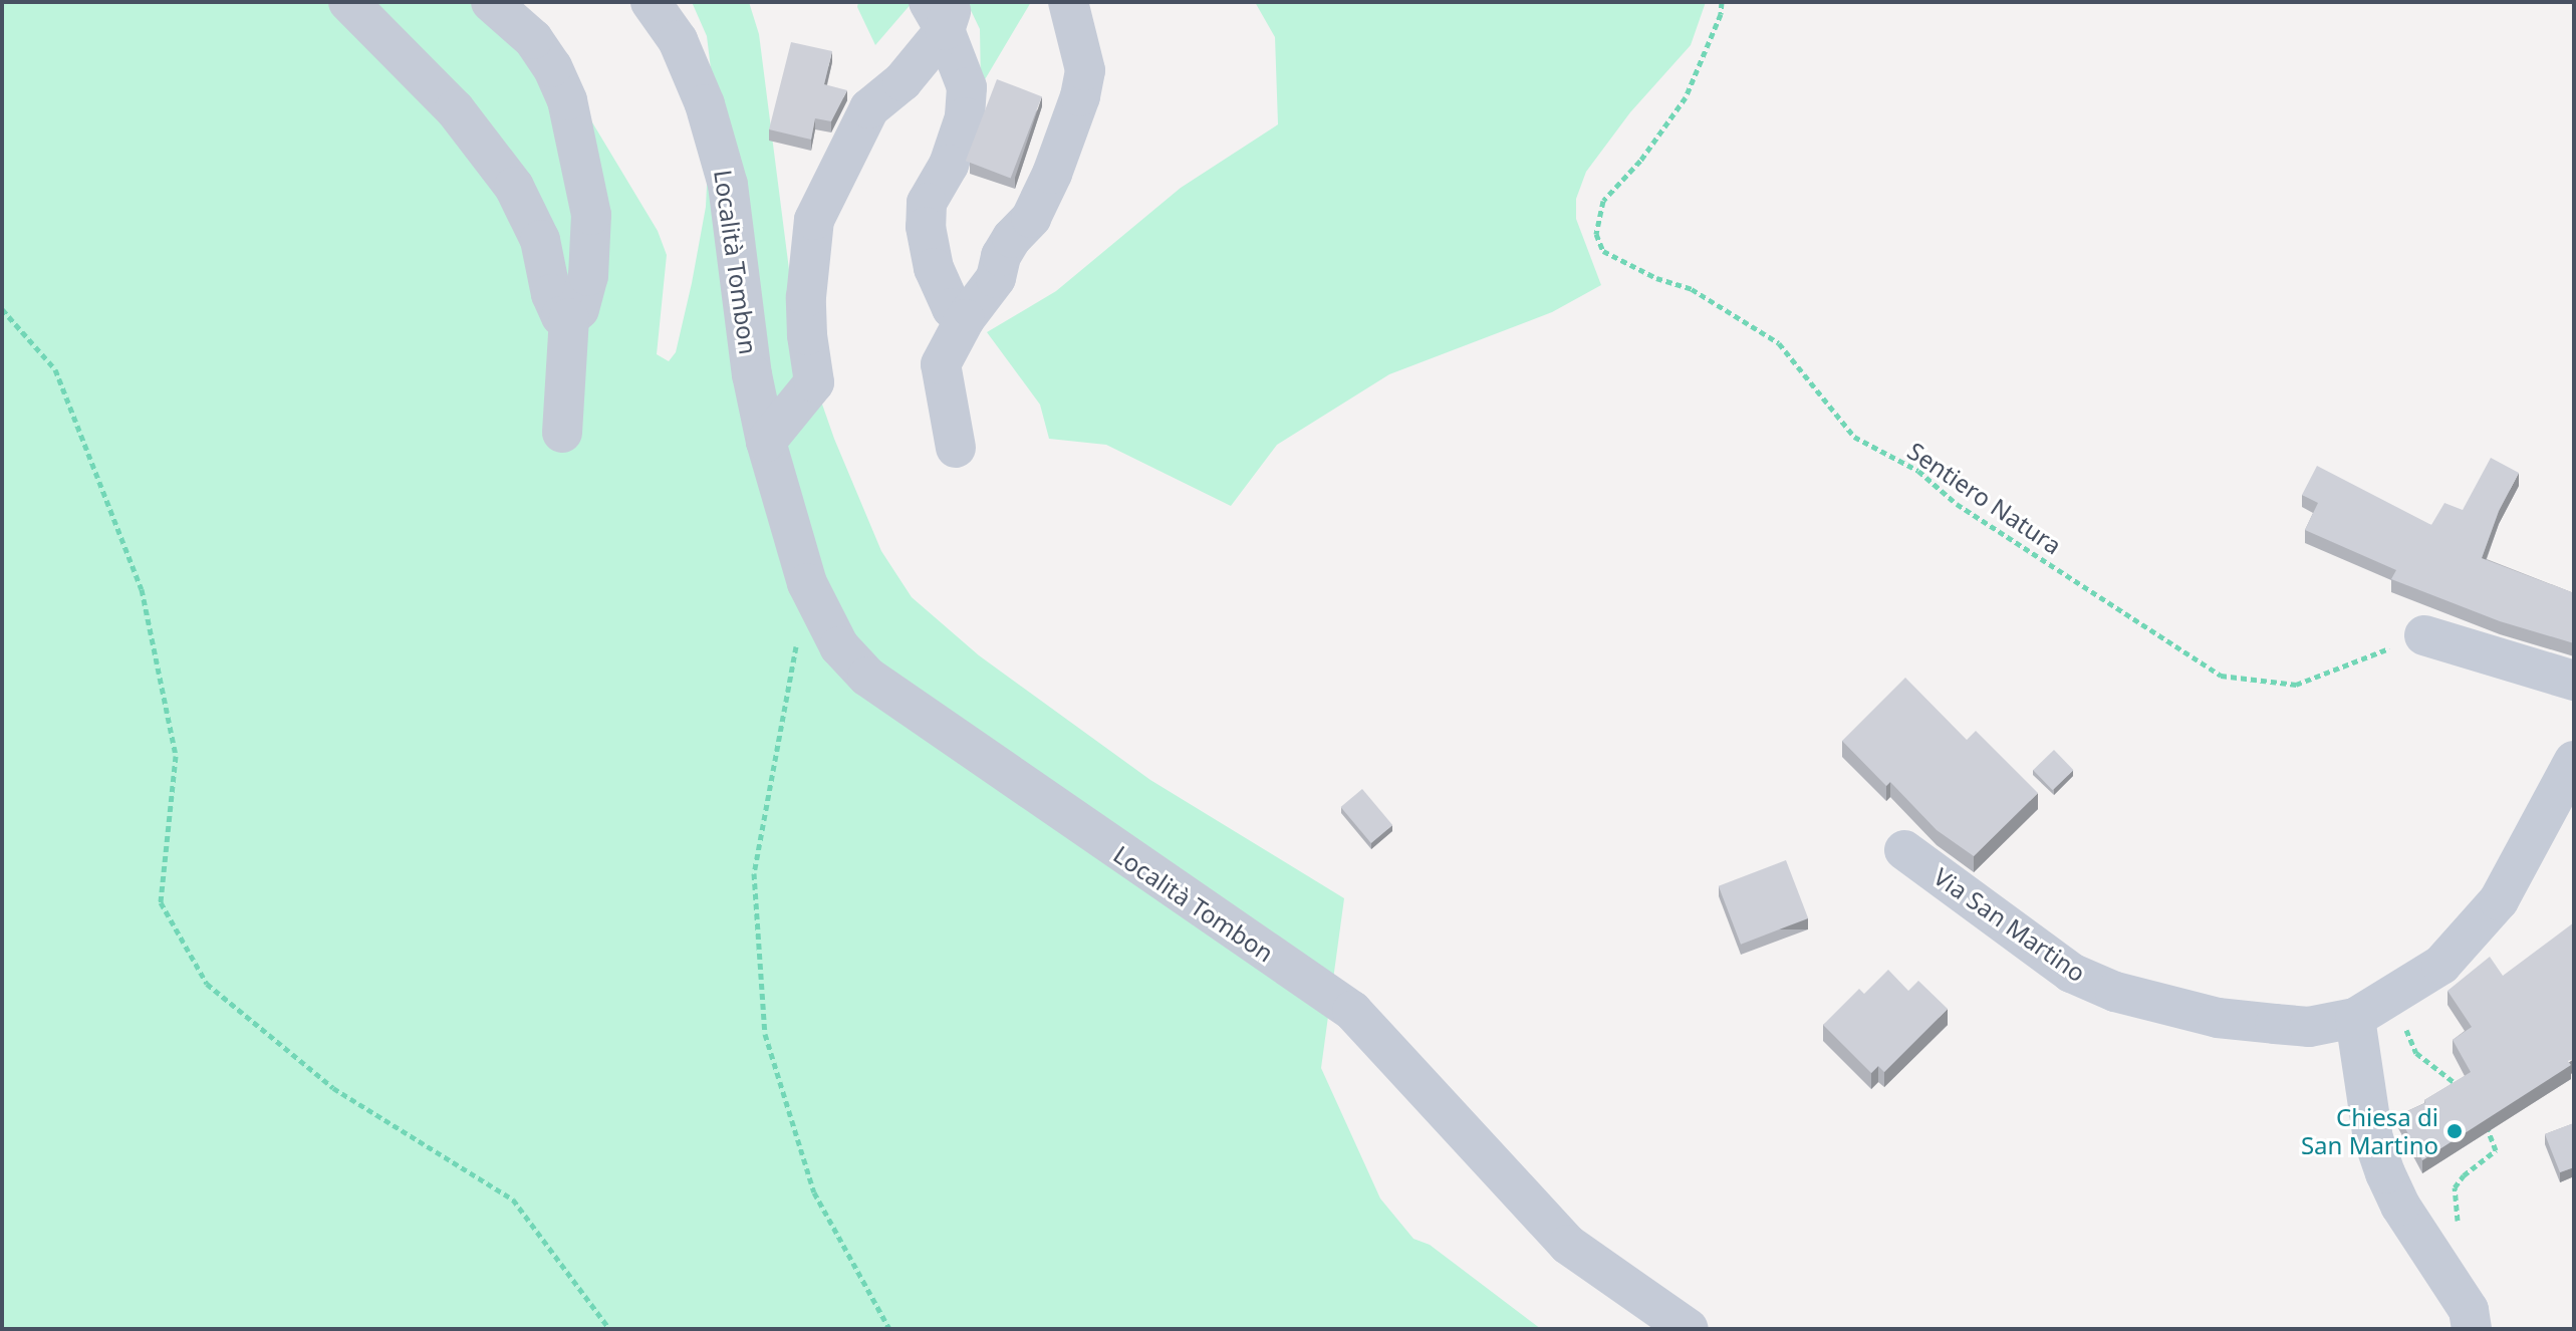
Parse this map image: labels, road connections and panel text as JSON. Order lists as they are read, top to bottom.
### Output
{
  "streets": {
    "street": ["Località Tombon", "Via San Martino"],
    "path": ["Sentiero Natura"]
  },
  "places": ["Chiesa di San Martino"]
}
